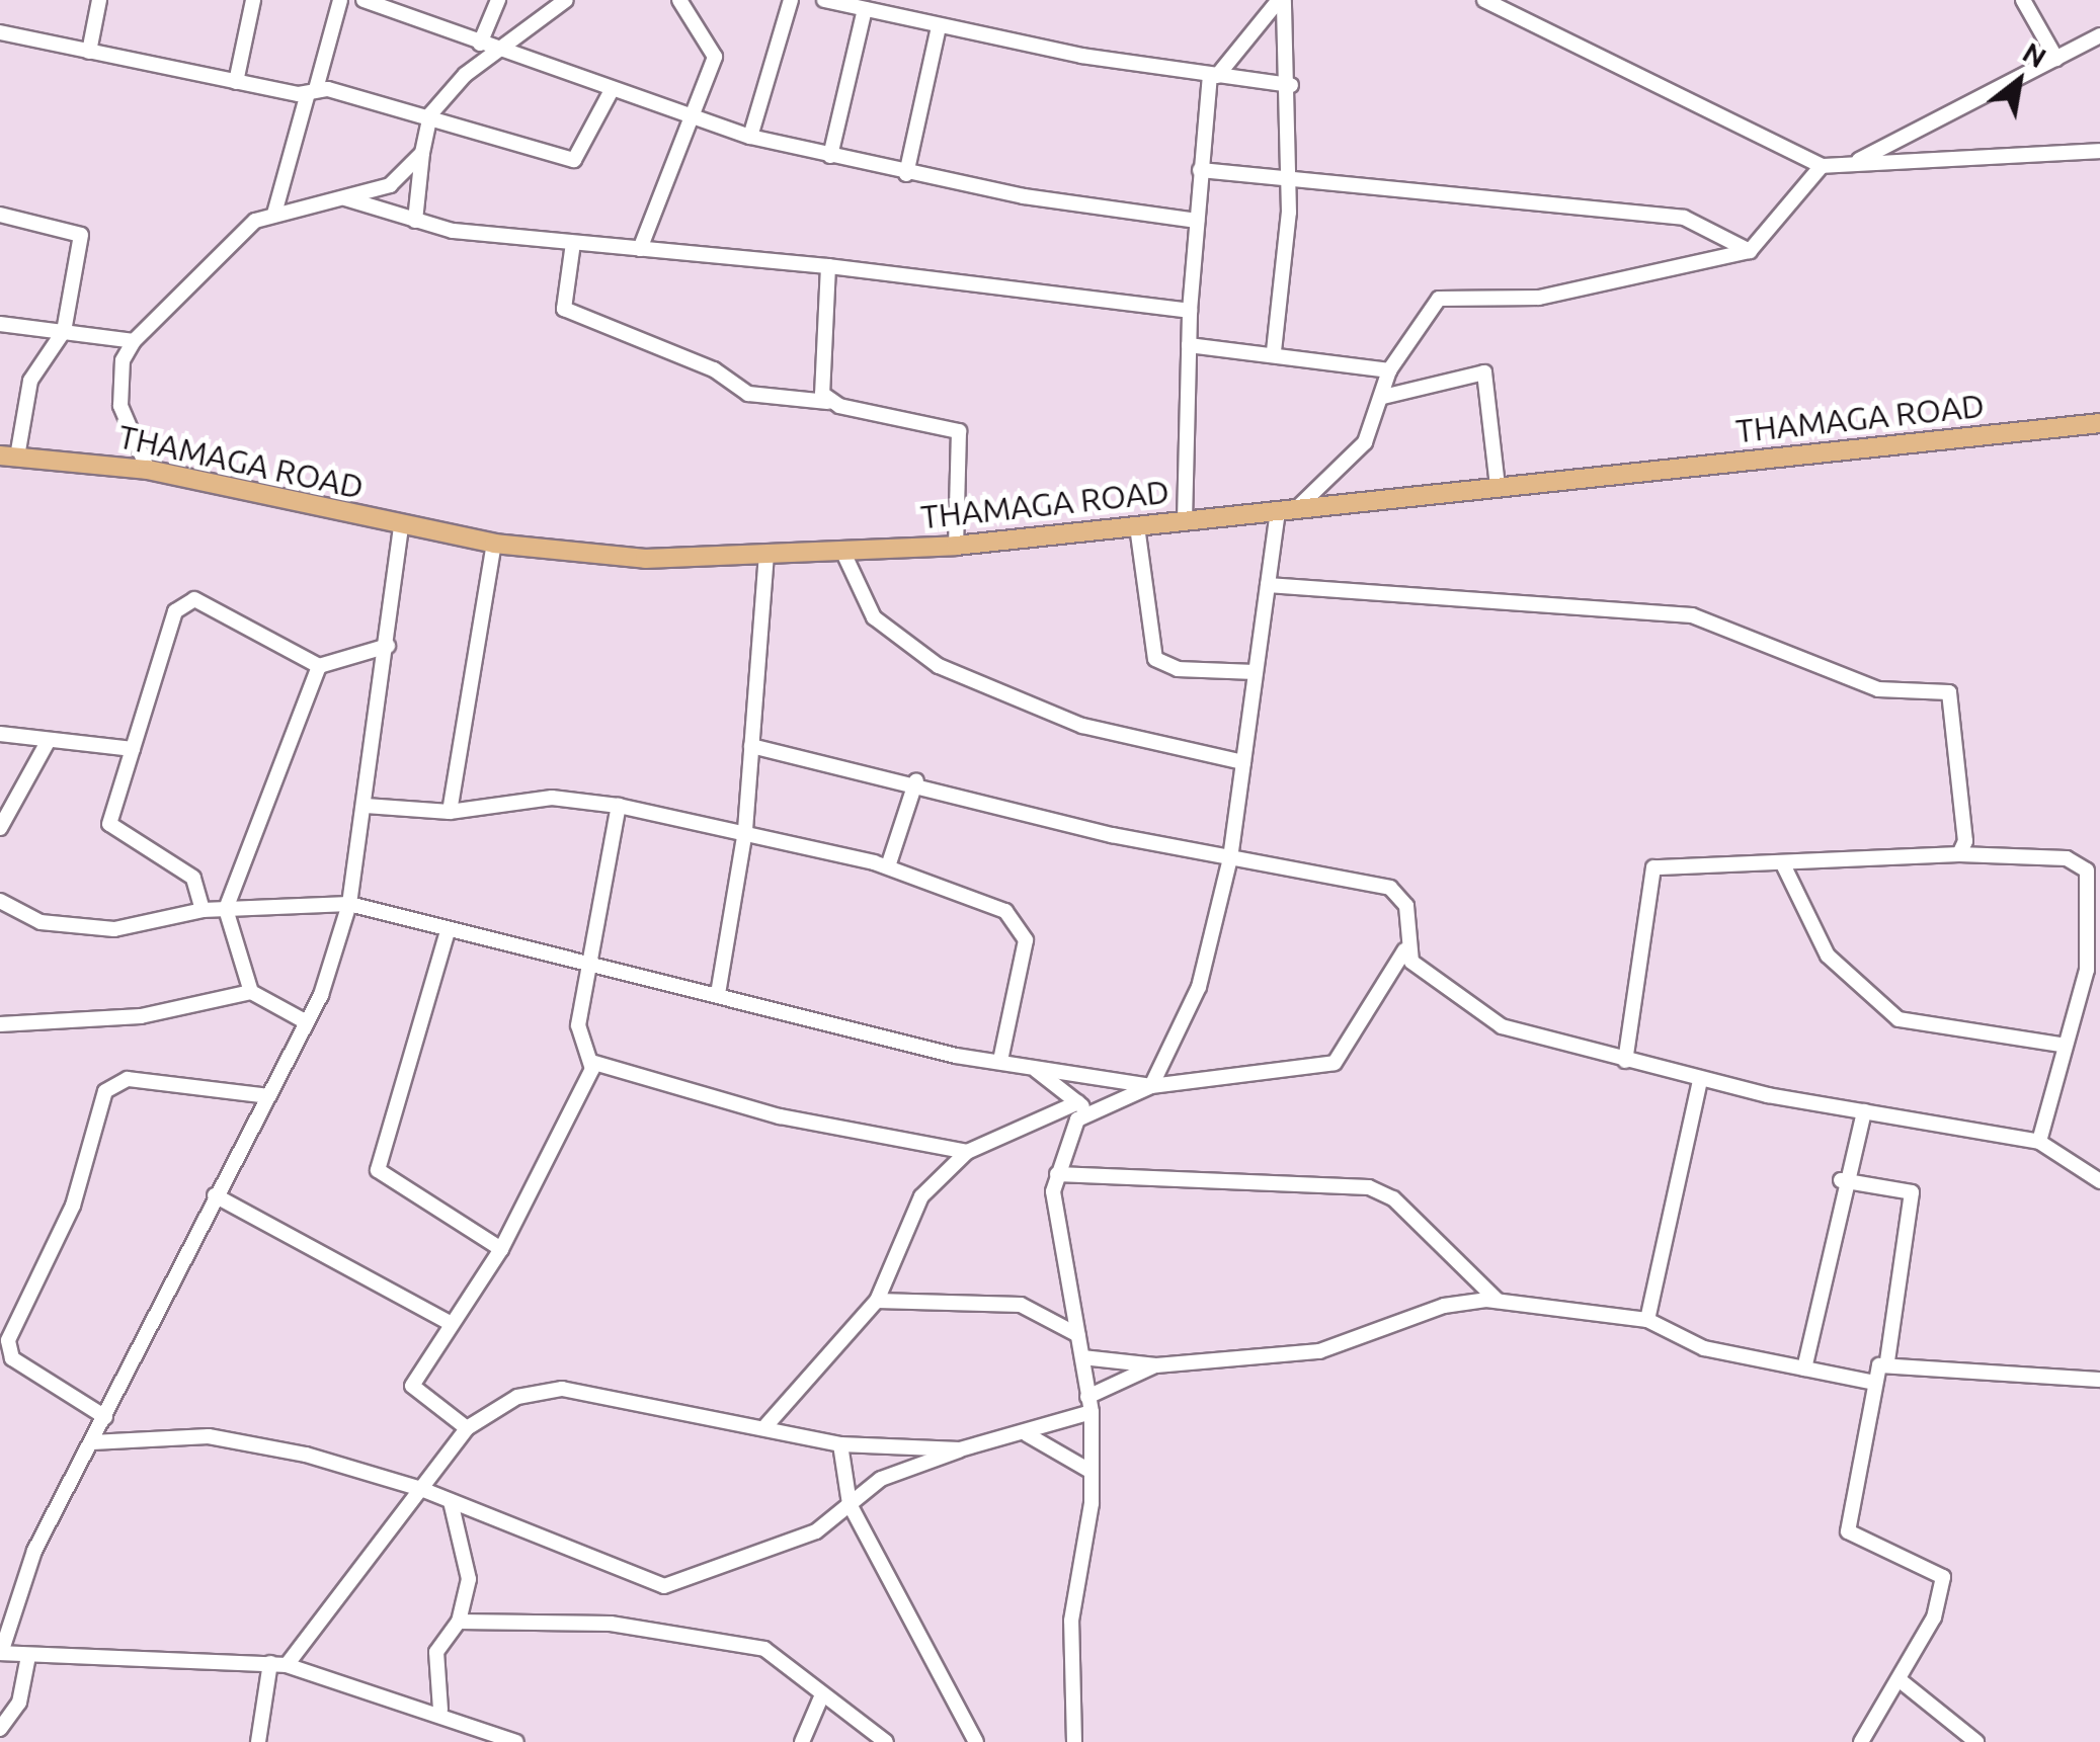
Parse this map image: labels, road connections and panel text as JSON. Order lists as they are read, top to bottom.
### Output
{
  "streets": {
    "main road": ["THAMAGA ROAD"]
  },
  "north": "top right"
}
